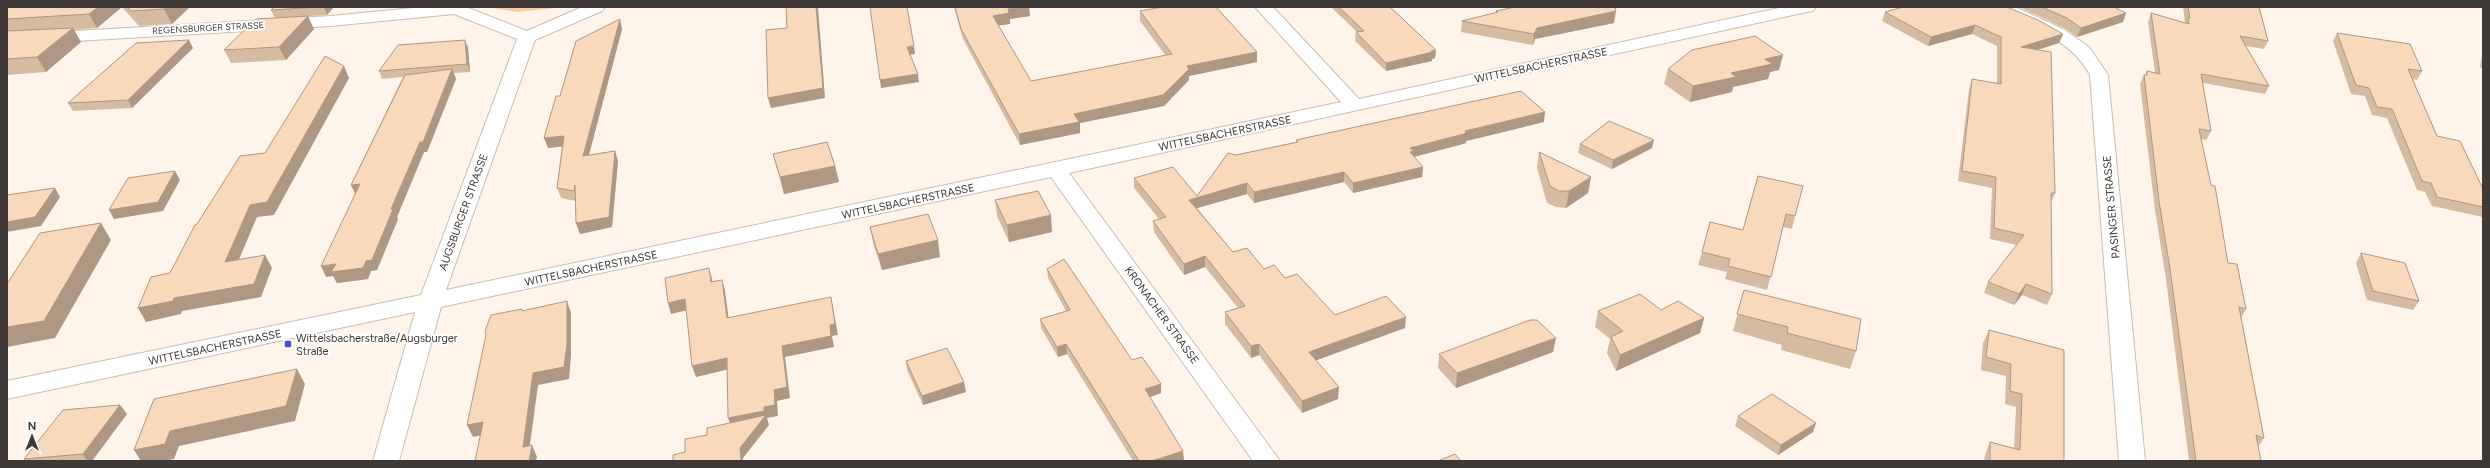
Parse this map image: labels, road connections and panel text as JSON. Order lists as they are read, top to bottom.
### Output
{
  "streets": {
    "street": [
      "REGENSBURGER STRASSE",
      "WITTELSBACHERSTRASSE",
      "PASINGER STRASSE",
      "AUGSBURGER STRASSE",
      "KRONACHER STRASSE"
    ]
  },
  "crossings": [
    ["WITTELSBACHERSTRASSE", "AUGSBURGER STRASSE"],
    ["WITTELSBACHERSTRASSE", "KRONACHER STRASSE"]
  ],
  "places": {
    "transit": ["Wittelsbacherstraße/Augsburger Straße"]
  },
  "north": "top"
}
